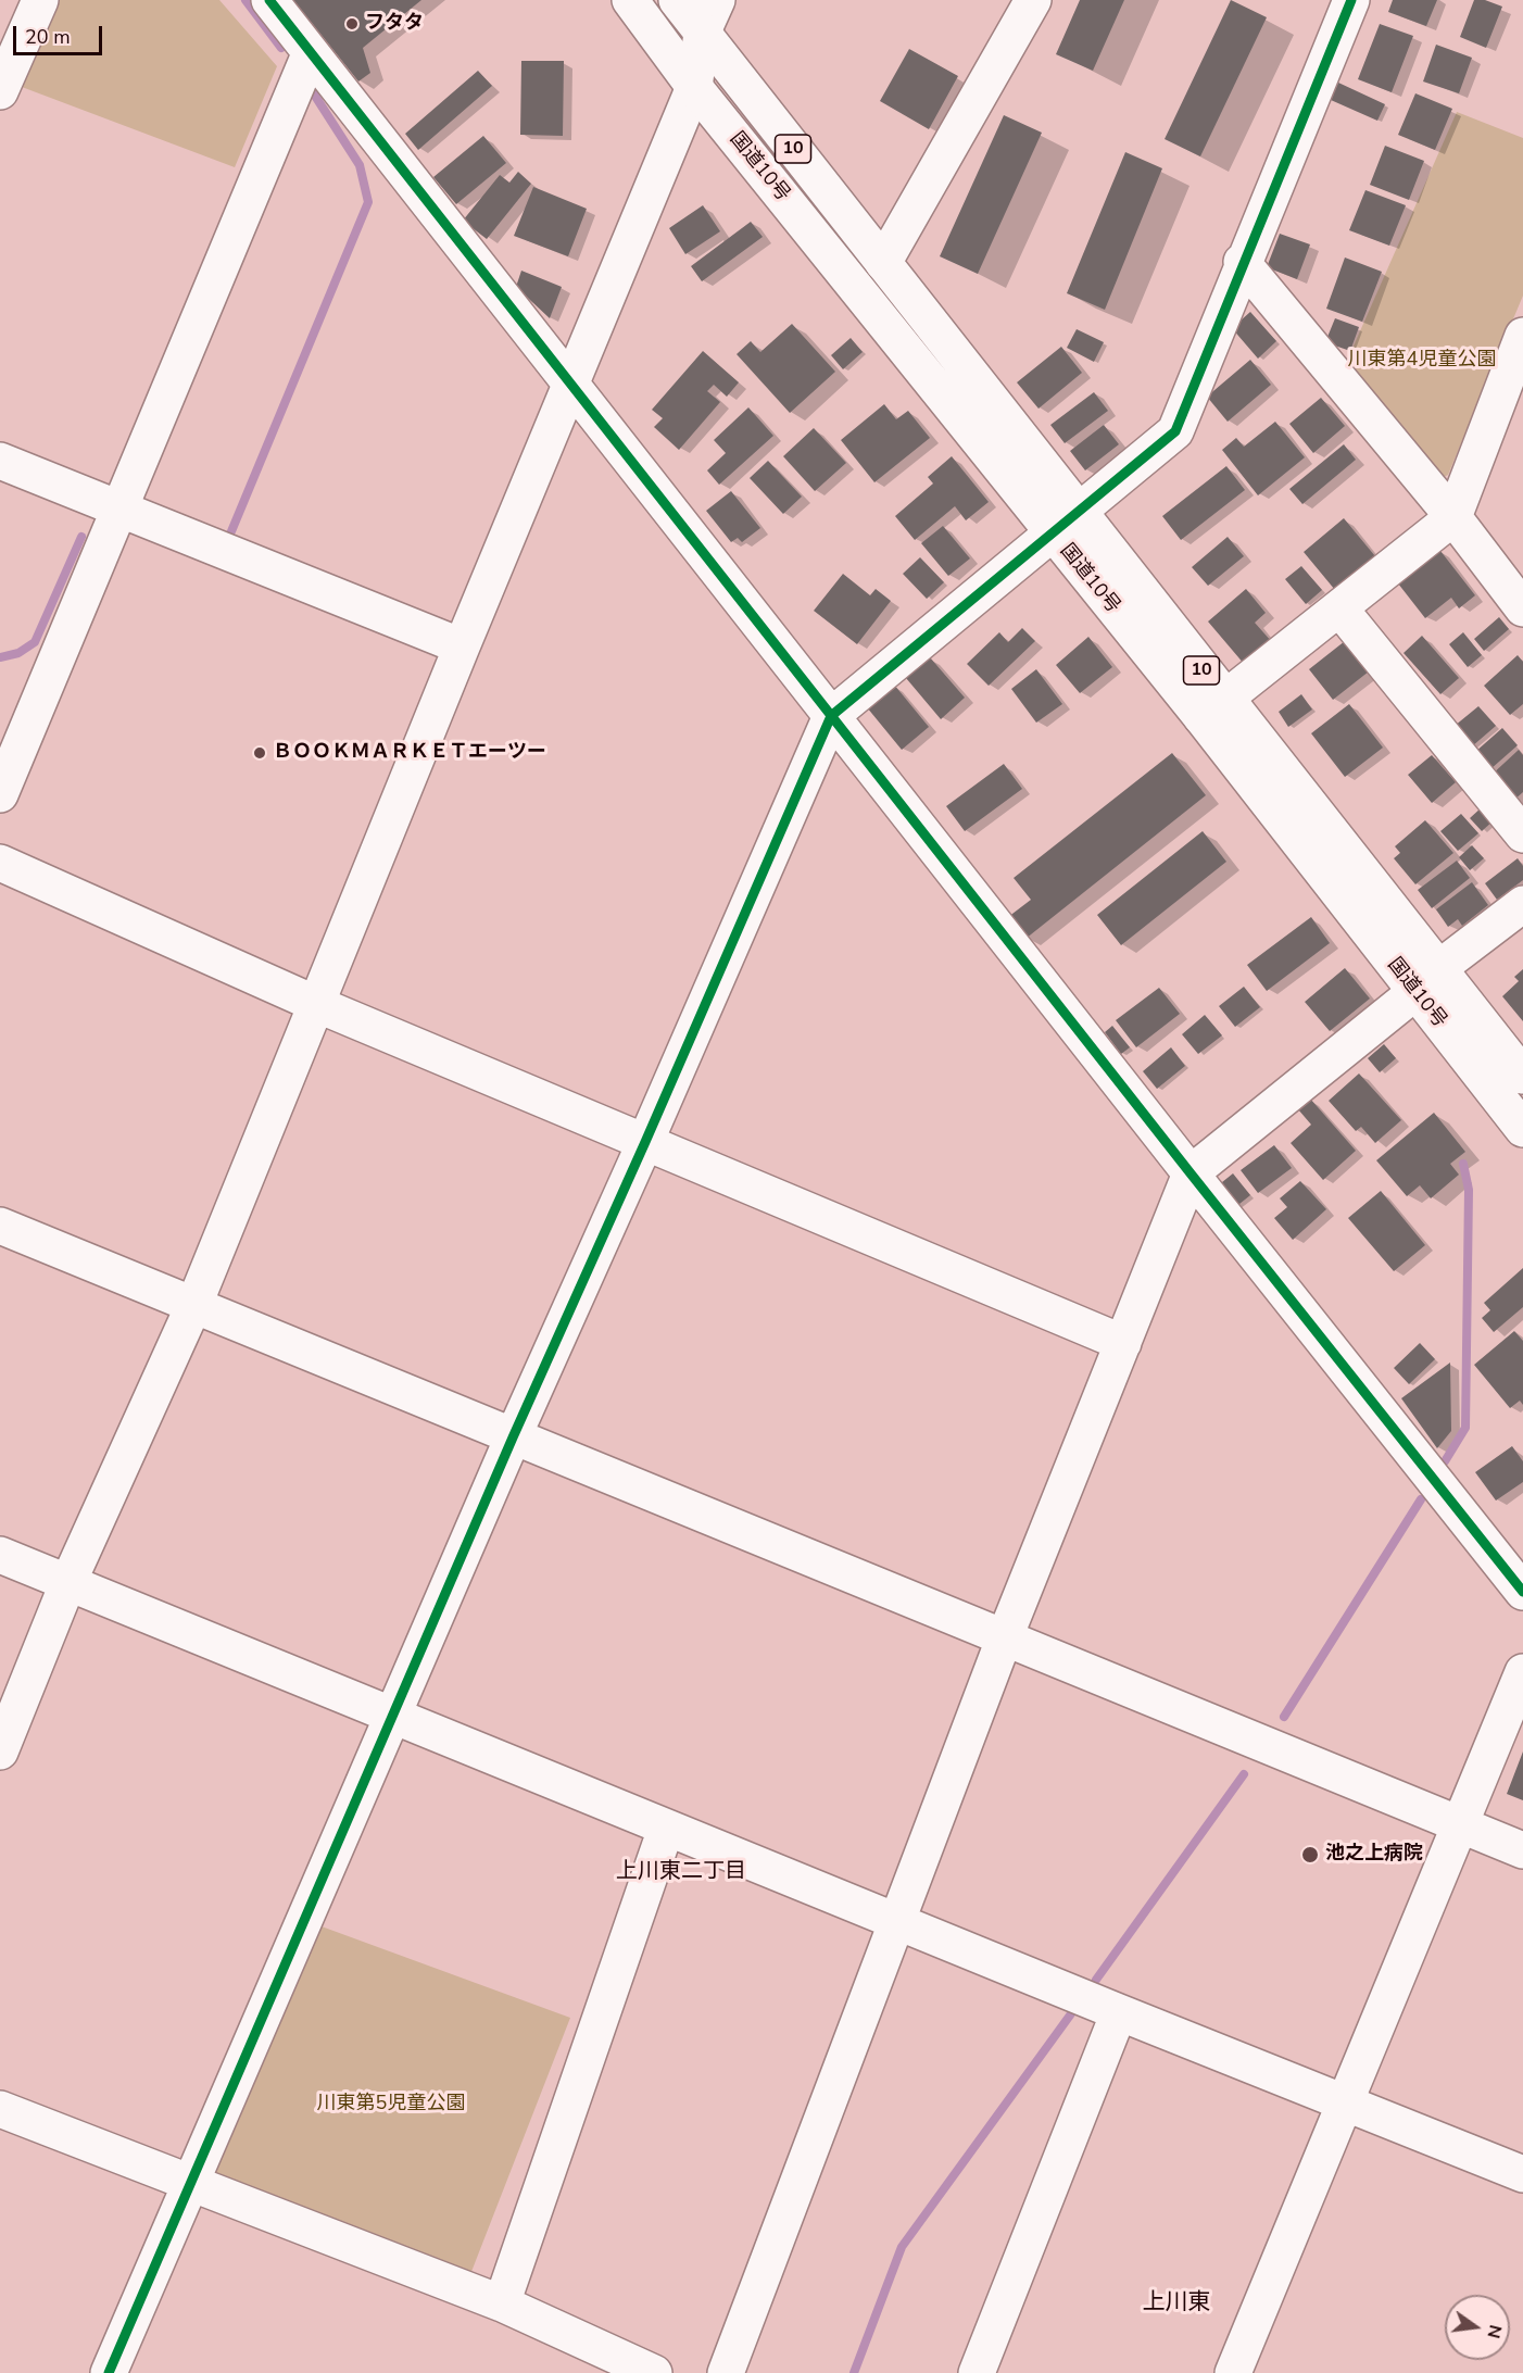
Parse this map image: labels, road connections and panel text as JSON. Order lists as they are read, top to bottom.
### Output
{
  "streets": {
    "main road": ["10", "国道10号"]
  },
  "districts": ["上川東二丁目", "上川東"],
  "parks": ["川東第4児童公園", "川東第5児童公園"],
  "places": ["フタタ", "ＢＯＯＫＭＡＲＫＥＴエーツー", "池之上病院"],
  "scale_bar": "20 m",
  "north": "right"
}
